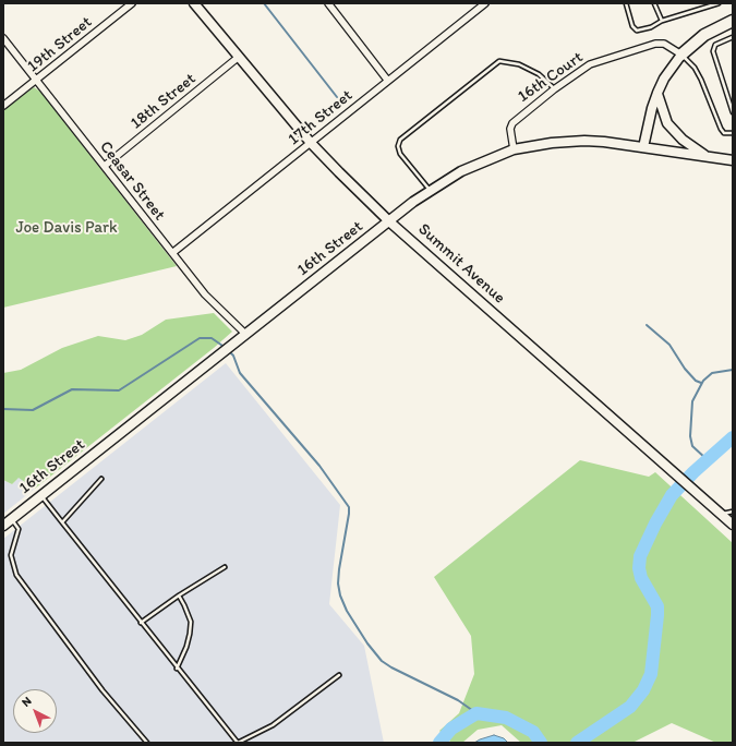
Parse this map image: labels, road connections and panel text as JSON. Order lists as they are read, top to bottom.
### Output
{
  "streets": {
    "main road": ["16th Street", "Summit Avenue"],
    "street": [
      "19th Street",
      "16th Court",
      "18th Street",
      "17th Street",
      "Ceasar Street"
    ]
  },
  "crossings": [
    ["19th Street", "Ceasar Street"],
    ["16th Court", "16th Street"],
    ["18th Street", "Ceasar Street"],
    ["18th Street", "Summit Avenue"],
    ["17th Street", "Ceasar Street"],
    ["17th Street", "Summit Avenue"],
    ["Ceasar Street", "16th Street"],
    ["16th Street", "Summit Avenue"]
  ],
  "parks": ["Joe Davis Park"],
  "north": "top left"
}
